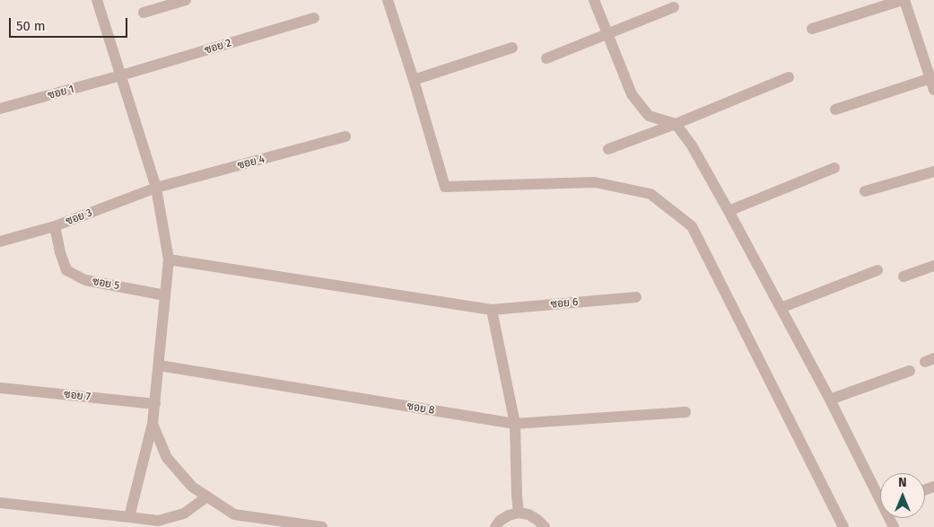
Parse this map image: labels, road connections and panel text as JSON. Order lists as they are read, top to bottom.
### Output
{
  "streets": {
    "street": [
      "ซอย 2",
      "ซอย 1",
      "ซอย 4",
      "ซอย 3",
      "ซอย 5",
      "ซอย 6",
      "ซอย 7",
      "ซอย 8"
    ]
  },
  "crossings": [
    ["ซอย 2", "ซอย 1"],
    ["ซอย 4", "ซอย 3"],
    ["ซอย 3", "ซอย 5"]
  ],
  "scale_bar": "50 m",
  "north": "top"
}
